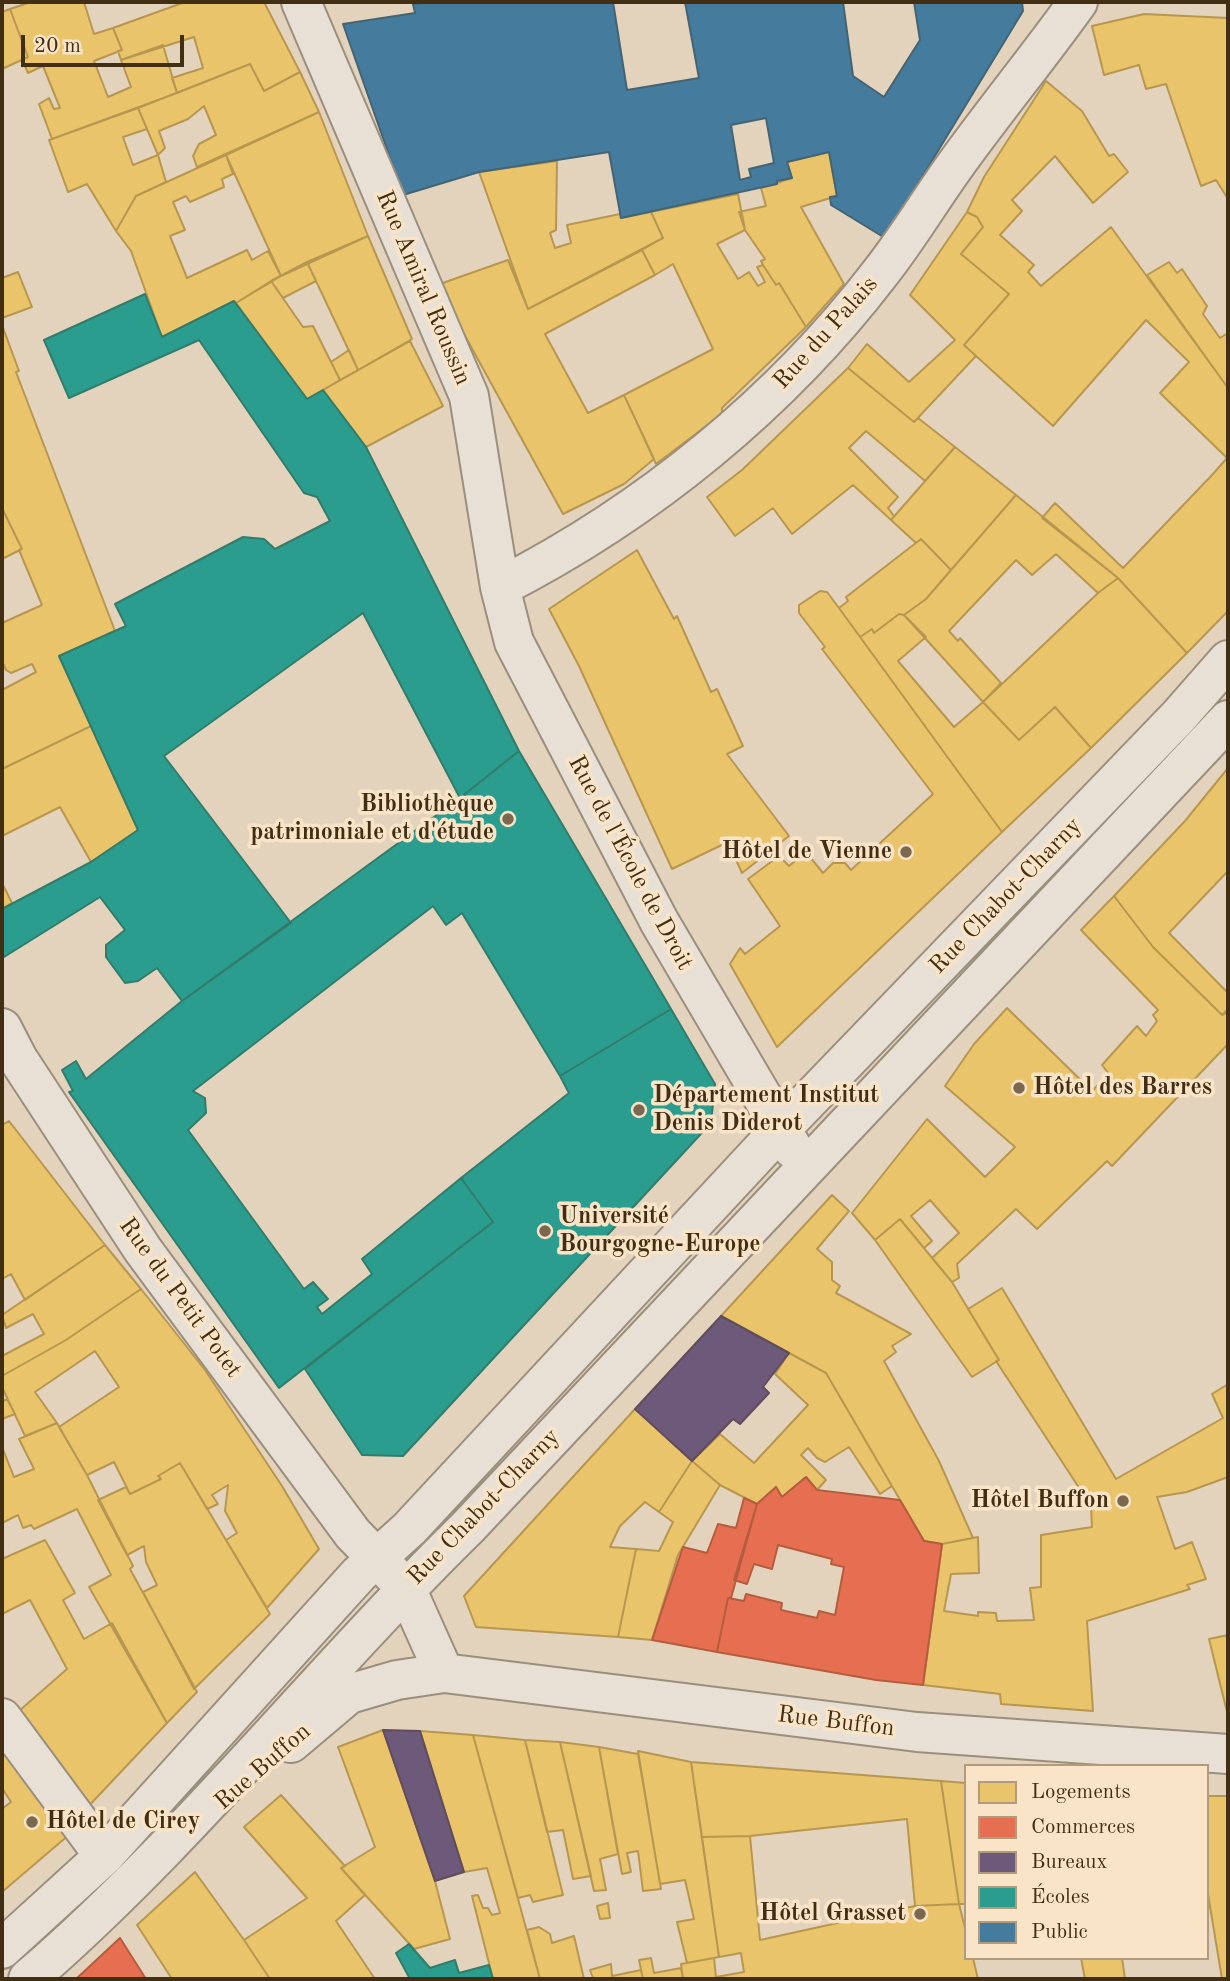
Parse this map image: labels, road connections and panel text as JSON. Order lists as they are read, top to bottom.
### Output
{
  "streets": {
    "street": [
      "Rue Amiral Roussin",
      "Rue du Palais",
      "Rue de l'École de Droit",
      "Rue Chabot-Charny",
      "Rue du Petit Potet",
      "Rue Buffon"
    ]
  },
  "crossings": [
    ["Rue Amiral Roussin", "Rue du Palais"],
    ["Rue Amiral Roussin", "Rue de l'École de Droit"],
    ["Rue du Palais", "Rue de l'École de Droit"],
    ["Rue de l'École de Droit", "Rue Chabot-Charny"],
    ["Rue Chabot-Charny", "Rue du Petit Potet"],
    ["Rue Chabot-Charny", "Rue Buffon"]
  ],
  "places": [
    "Bibliothèque patrimoniale et d'étude",
    "Hôtel de Vienne",
    "Hôtel des Barres",
    "Département Institut Denis Diderot",
    "Université Bourgogne-Europe",
    "Hôtel Buffon",
    "Hôtel de Cirey",
    "Hôtel Grasset"
  ],
  "legend": [
    "Logements",
    "Commerces",
    "Bureaux",
    "Écoles",
    "Public"
  ],
  "scale_bar": "20 m"
}
